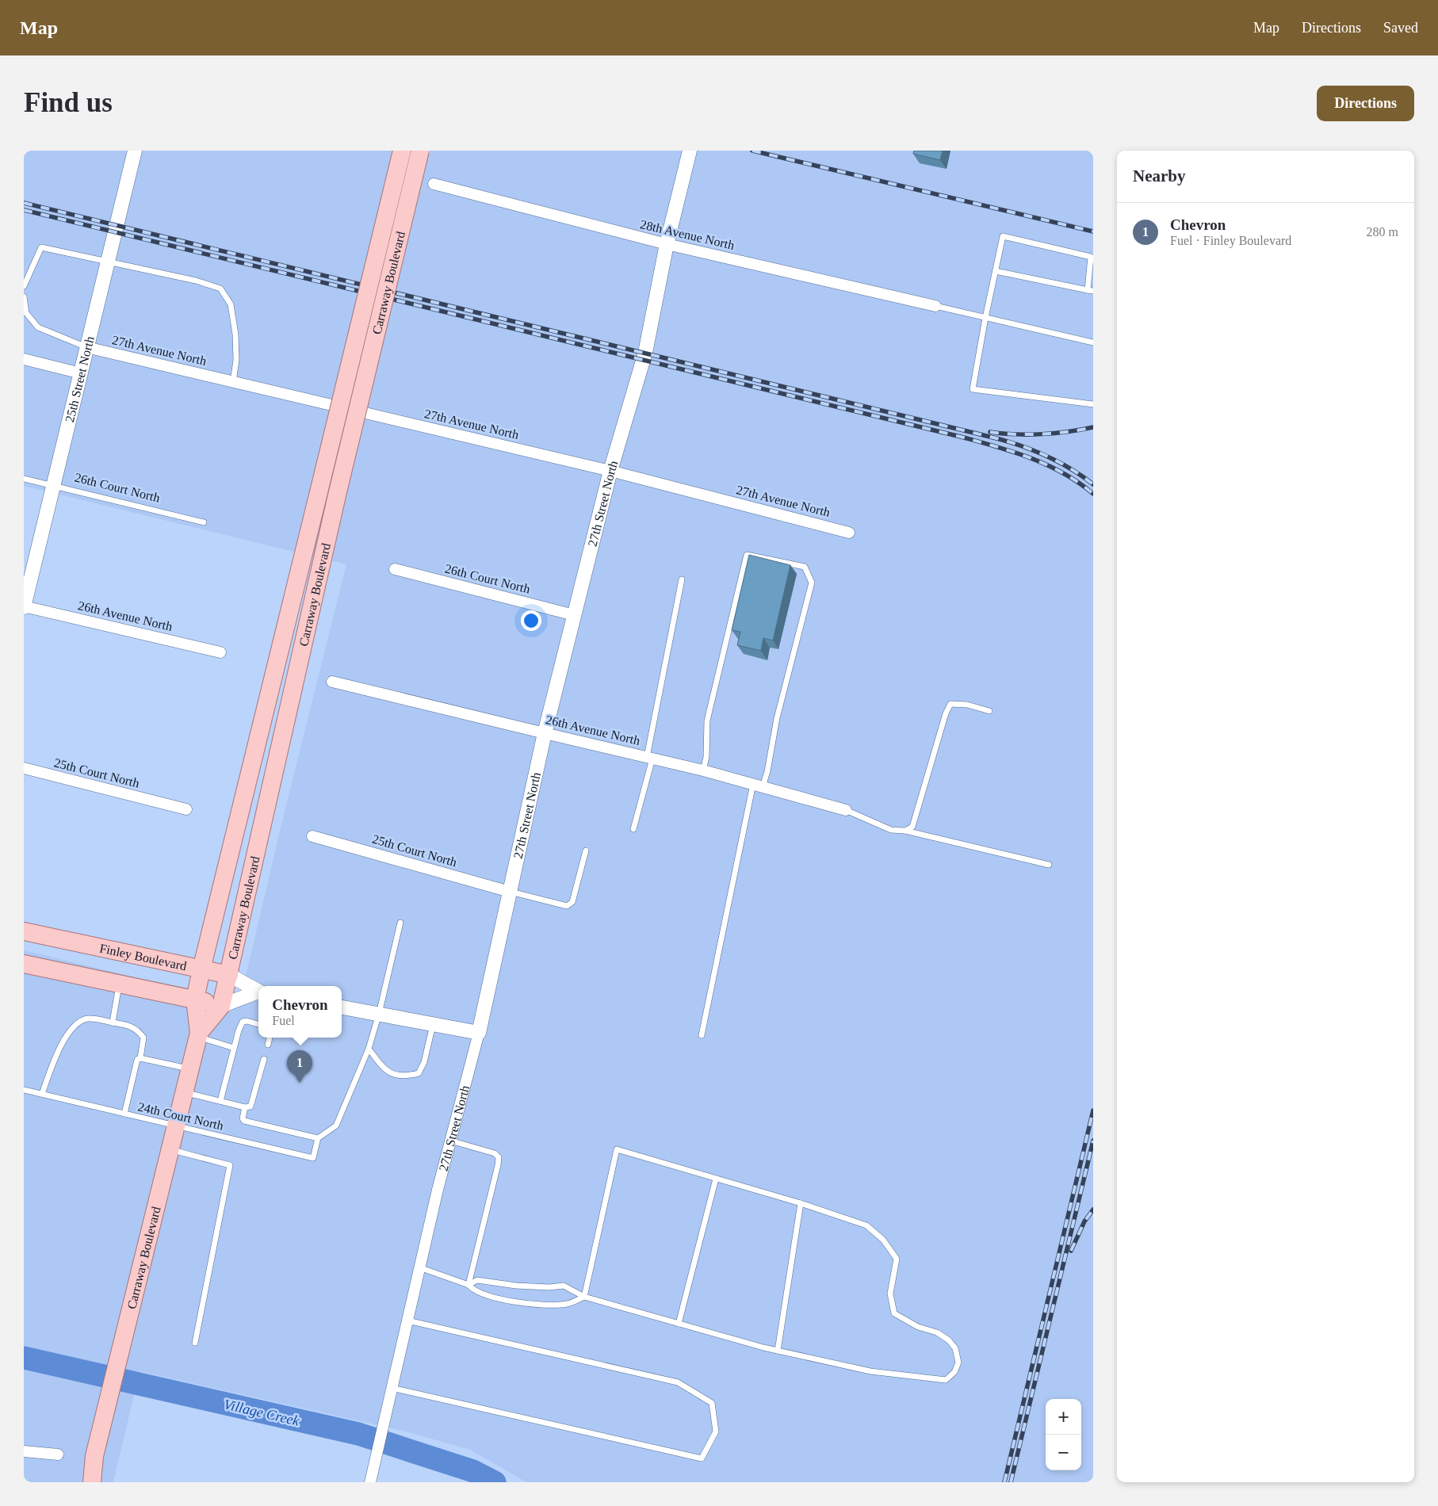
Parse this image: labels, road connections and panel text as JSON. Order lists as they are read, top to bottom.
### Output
{
  "streets": {
    "main road": ["Carraway Boulevard", "Finley Boulevard"],
    "street": [
      "28th Avenue North",
      "27th Avenue North",
      "25th Street North",
      "26th Court North",
      "27th Street North",
      "26th Avenue North",
      "25th Court North"
    ],
    "lane": ["24th Court North"]
  },
  "crossings": [
    ["28th Avenue North", "27th Street North"],
    ["Carraway Boulevard", "Finley Boulevard"],
    ["Carraway Boulevard", "24th Court North"],
    ["27th Avenue North", "25th Street North"],
    ["27th Avenue North", "27th Street North"],
    ["25th Street North", "26th Court North"],
    ["25th Street North", "26th Avenue North"],
    ["26th Court North", "27th Street North"],
    ["27th Street North", "26th Avenue North"],
    ["27th Street North", "25th Court North"]
  ],
  "water": ["Village Creek"],
  "page": {
    "header": "Map",
    "nav": ["Map", "Directions", "Saved"],
    "buttons": "Directions",
    "title": "Find us",
    "heading": "Nearby",
    "list": [
      {
        "mark": "1",
        "name": "Chevron",
        "note": "Fuel · Finley Boulevard",
        "value": "280 m"
      }
    ],
    "popup": ["Chevron", "Fuel"],
    "pins": "1",
    "map_buttons": ["+", "−"]
  }
}
